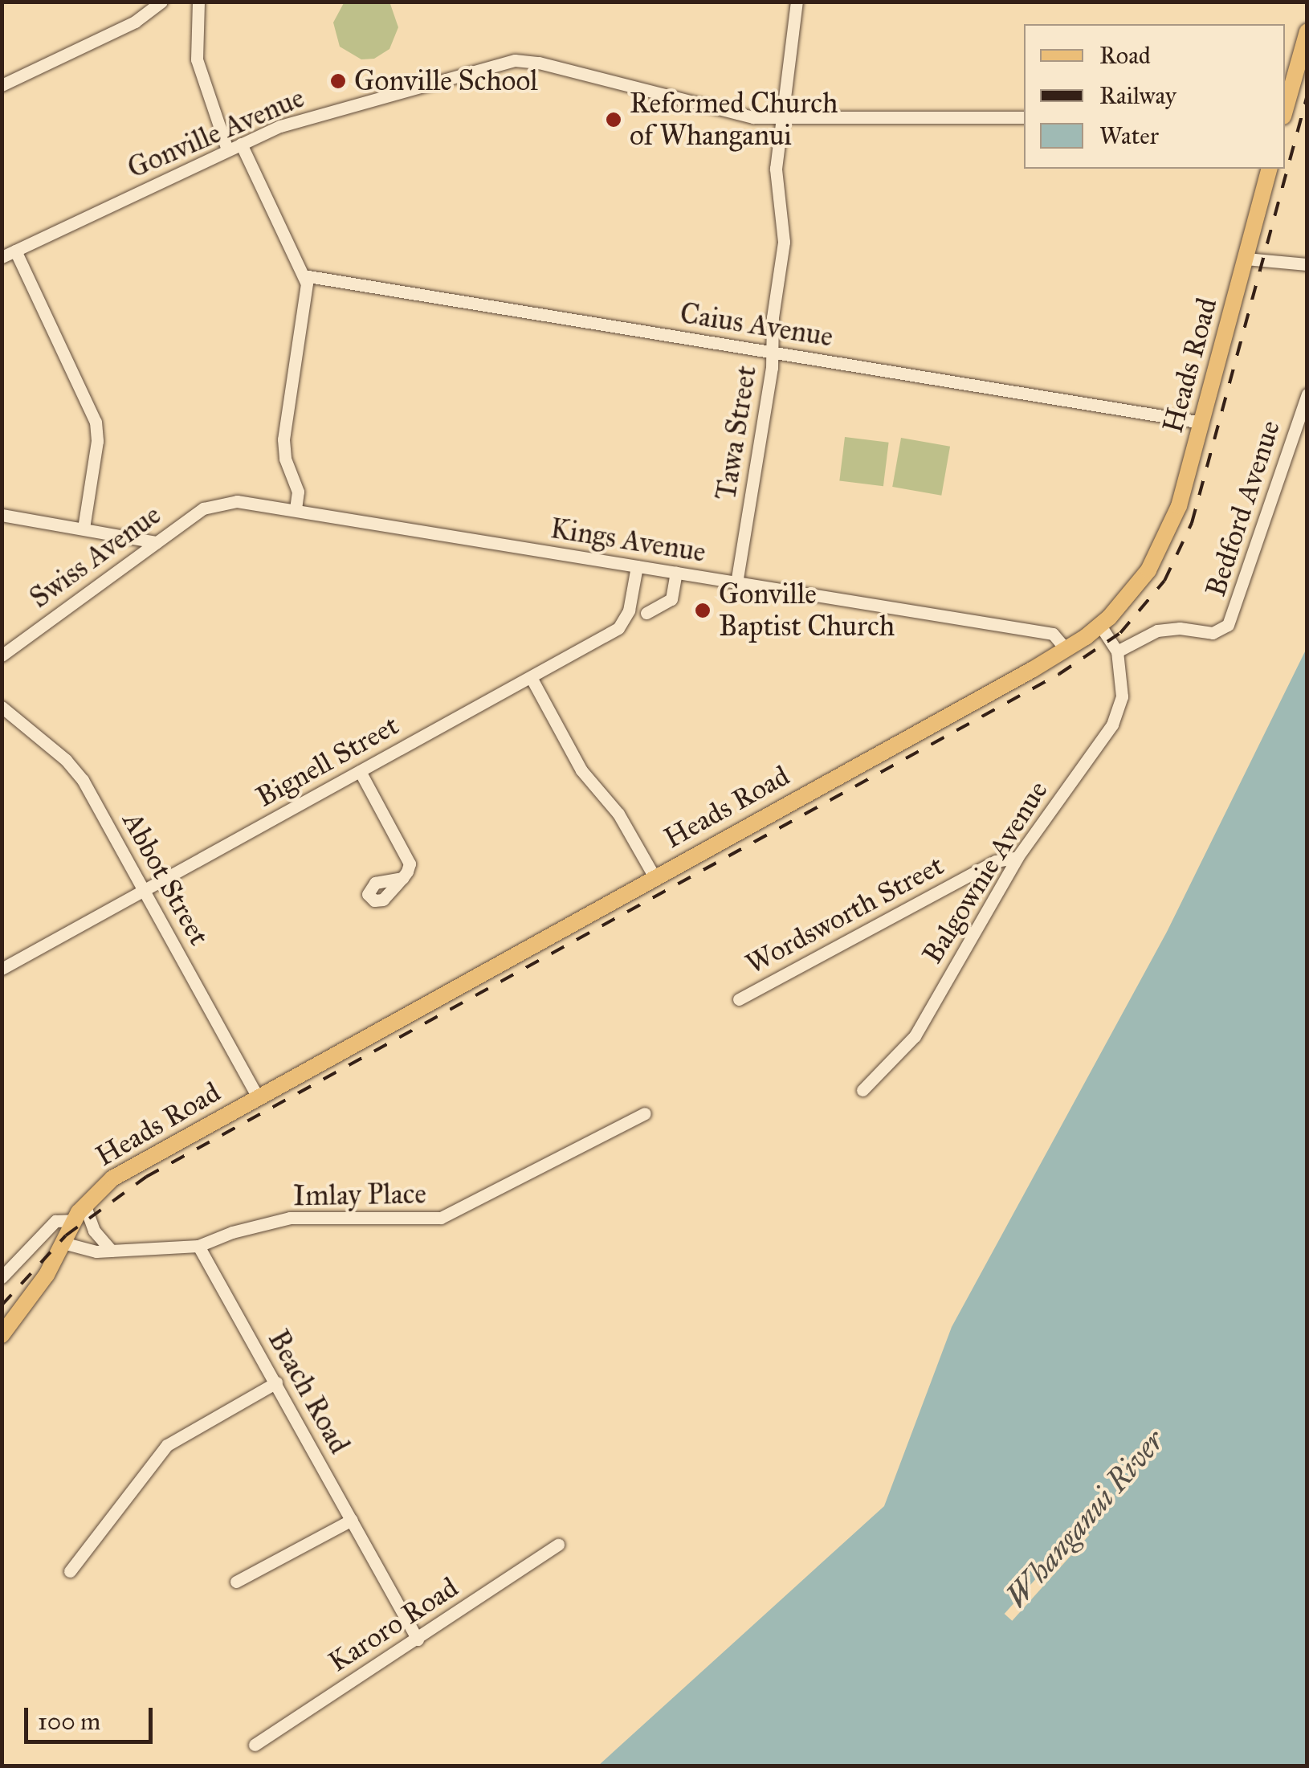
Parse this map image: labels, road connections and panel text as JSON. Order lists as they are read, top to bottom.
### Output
{
  "streets": {
    "main road": ["Heads Road"],
    "street": [
      "Gonville Avenue",
      "Caius Avenue",
      "Tawa Street",
      "Bedford Avenue",
      "Kings Avenue",
      "Swiss Avenue",
      "Bignell Street",
      "Balgownie Avenue",
      "Abbot Street",
      "Wordsworth Street",
      "Imlay Place",
      "Beach Road",
      "Karoro Road"
    ]
  },
  "crossings": [
    ["Gonville Avenue", "Tawa Street"],
    ["Caius Avenue", "Heads Road"],
    ["Caius Avenue", "Tawa Street"],
    ["Heads Road", "Kings Avenue"],
    ["Heads Road", "Balgownie Avenue"],
    ["Heads Road", "Abbot Street"],
    ["Tawa Street", "Kings Avenue"],
    ["Bedford Avenue", "Balgownie Avenue"],
    ["Kings Avenue", "Swiss Avenue"],
    ["Kings Avenue", "Bignell Street"],
    ["Bignell Street", "Abbot Street"],
    ["Balgownie Avenue", "Wordsworth Street"],
    ["Imlay Place", "Beach Road"],
    ["Beach Road", "Karoro Road"]
  ],
  "water": ["Whanganui River"],
  "places": ["Gonville School", "Reformed Church of Whanganui", "Gonville Baptist Church"],
  "legend": ["Road", "Railway", "Water"],
  "scale_bar": "100 m"
}
